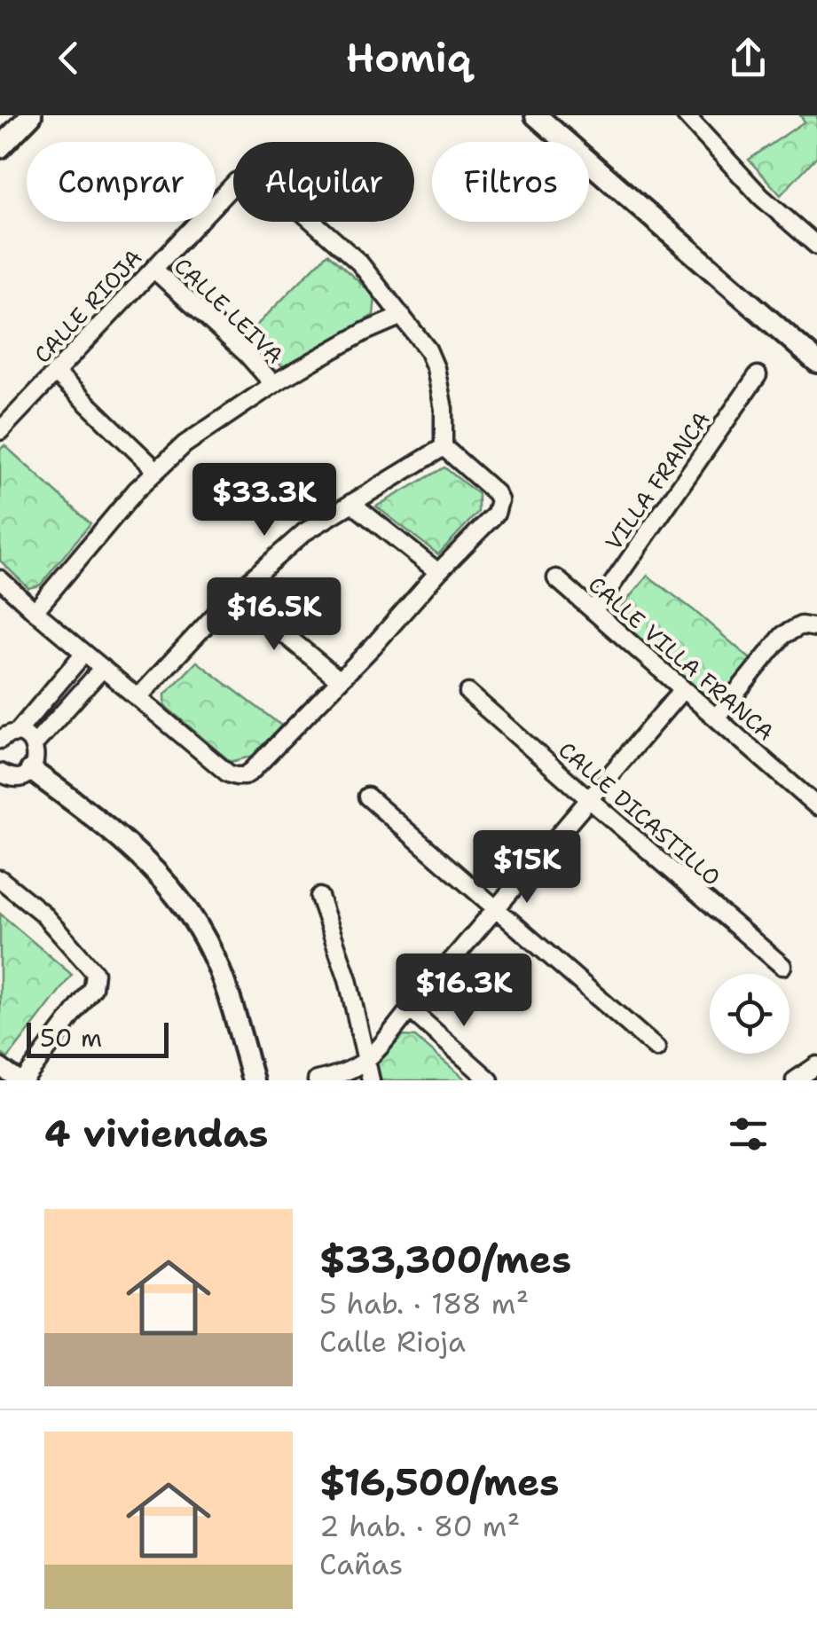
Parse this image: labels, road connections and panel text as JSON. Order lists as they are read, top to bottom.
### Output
{
  "streets": {
    "street": [
      "CALLE RIOJA",
      "CALLE LEIVA",
      "VILLA FRANCA",
      "CALLE VILLA FRANCA",
      "CALLE DICASTILLO"
    ]
  },
  "crossings": [
    ["CALLE RIOJA", "CALLE LEIVA"],
    ["VILLA FRANCA", "CALLE VILLA FRANCA"]
  ],
  "scale_bar": "50 m",
  "page": {
    "header": "Homiq",
    "chip": ["Comprar", "Alquilar", "Filtros"],
    "price": [
      "$33.3K",
      "$16.5K",
      "$15K",
      "$16.3K"
    ],
    "scale": "50 m",
    "heading": "4 viviendas",
    "list": [
      {
        "name": "$33,300/mes",
        "note": "5 hab. · 188 m² · Calle Rioja"
      },
      {
        "name": "$16,500/mes",
        "note": "2 hab. · 80 m² · Cañas"
      }
    ]
  }
}
